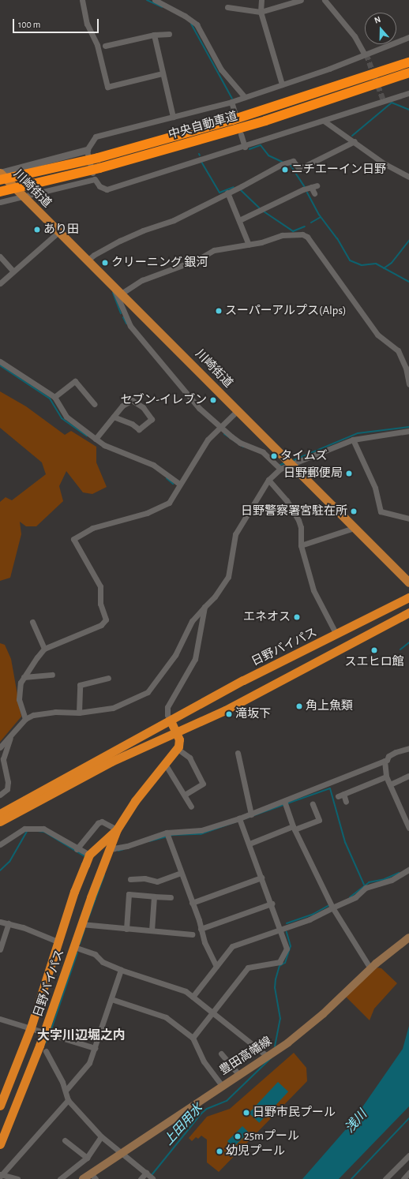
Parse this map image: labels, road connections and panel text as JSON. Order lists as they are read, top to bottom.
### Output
{
  "streets": {
    "highway": ["中央自動車道", "日野バイパス"],
    "main road": ["川崎街道", "豊田高幡線"]
  },
  "districts": ["大字川辺堀之内"],
  "water": ["浅川", "上田用水"],
  "places": [
    "ニチエーイン日野",
    "あり田",
    "クリーニング 銀河",
    "スーパーアルプス(Alps)",
    "セブン-イレブン",
    "タイムズ",
    "日野郵便局",
    "日野警察署宮駐在所",
    "エネオス",
    "スエヒロ館",
    "角上魚類",
    "滝坂下",
    "日野市民プール",
    "25mプール",
    "幼児プール"
  ],
  "scale_bar": "100 m",
  "north": "top"
}
